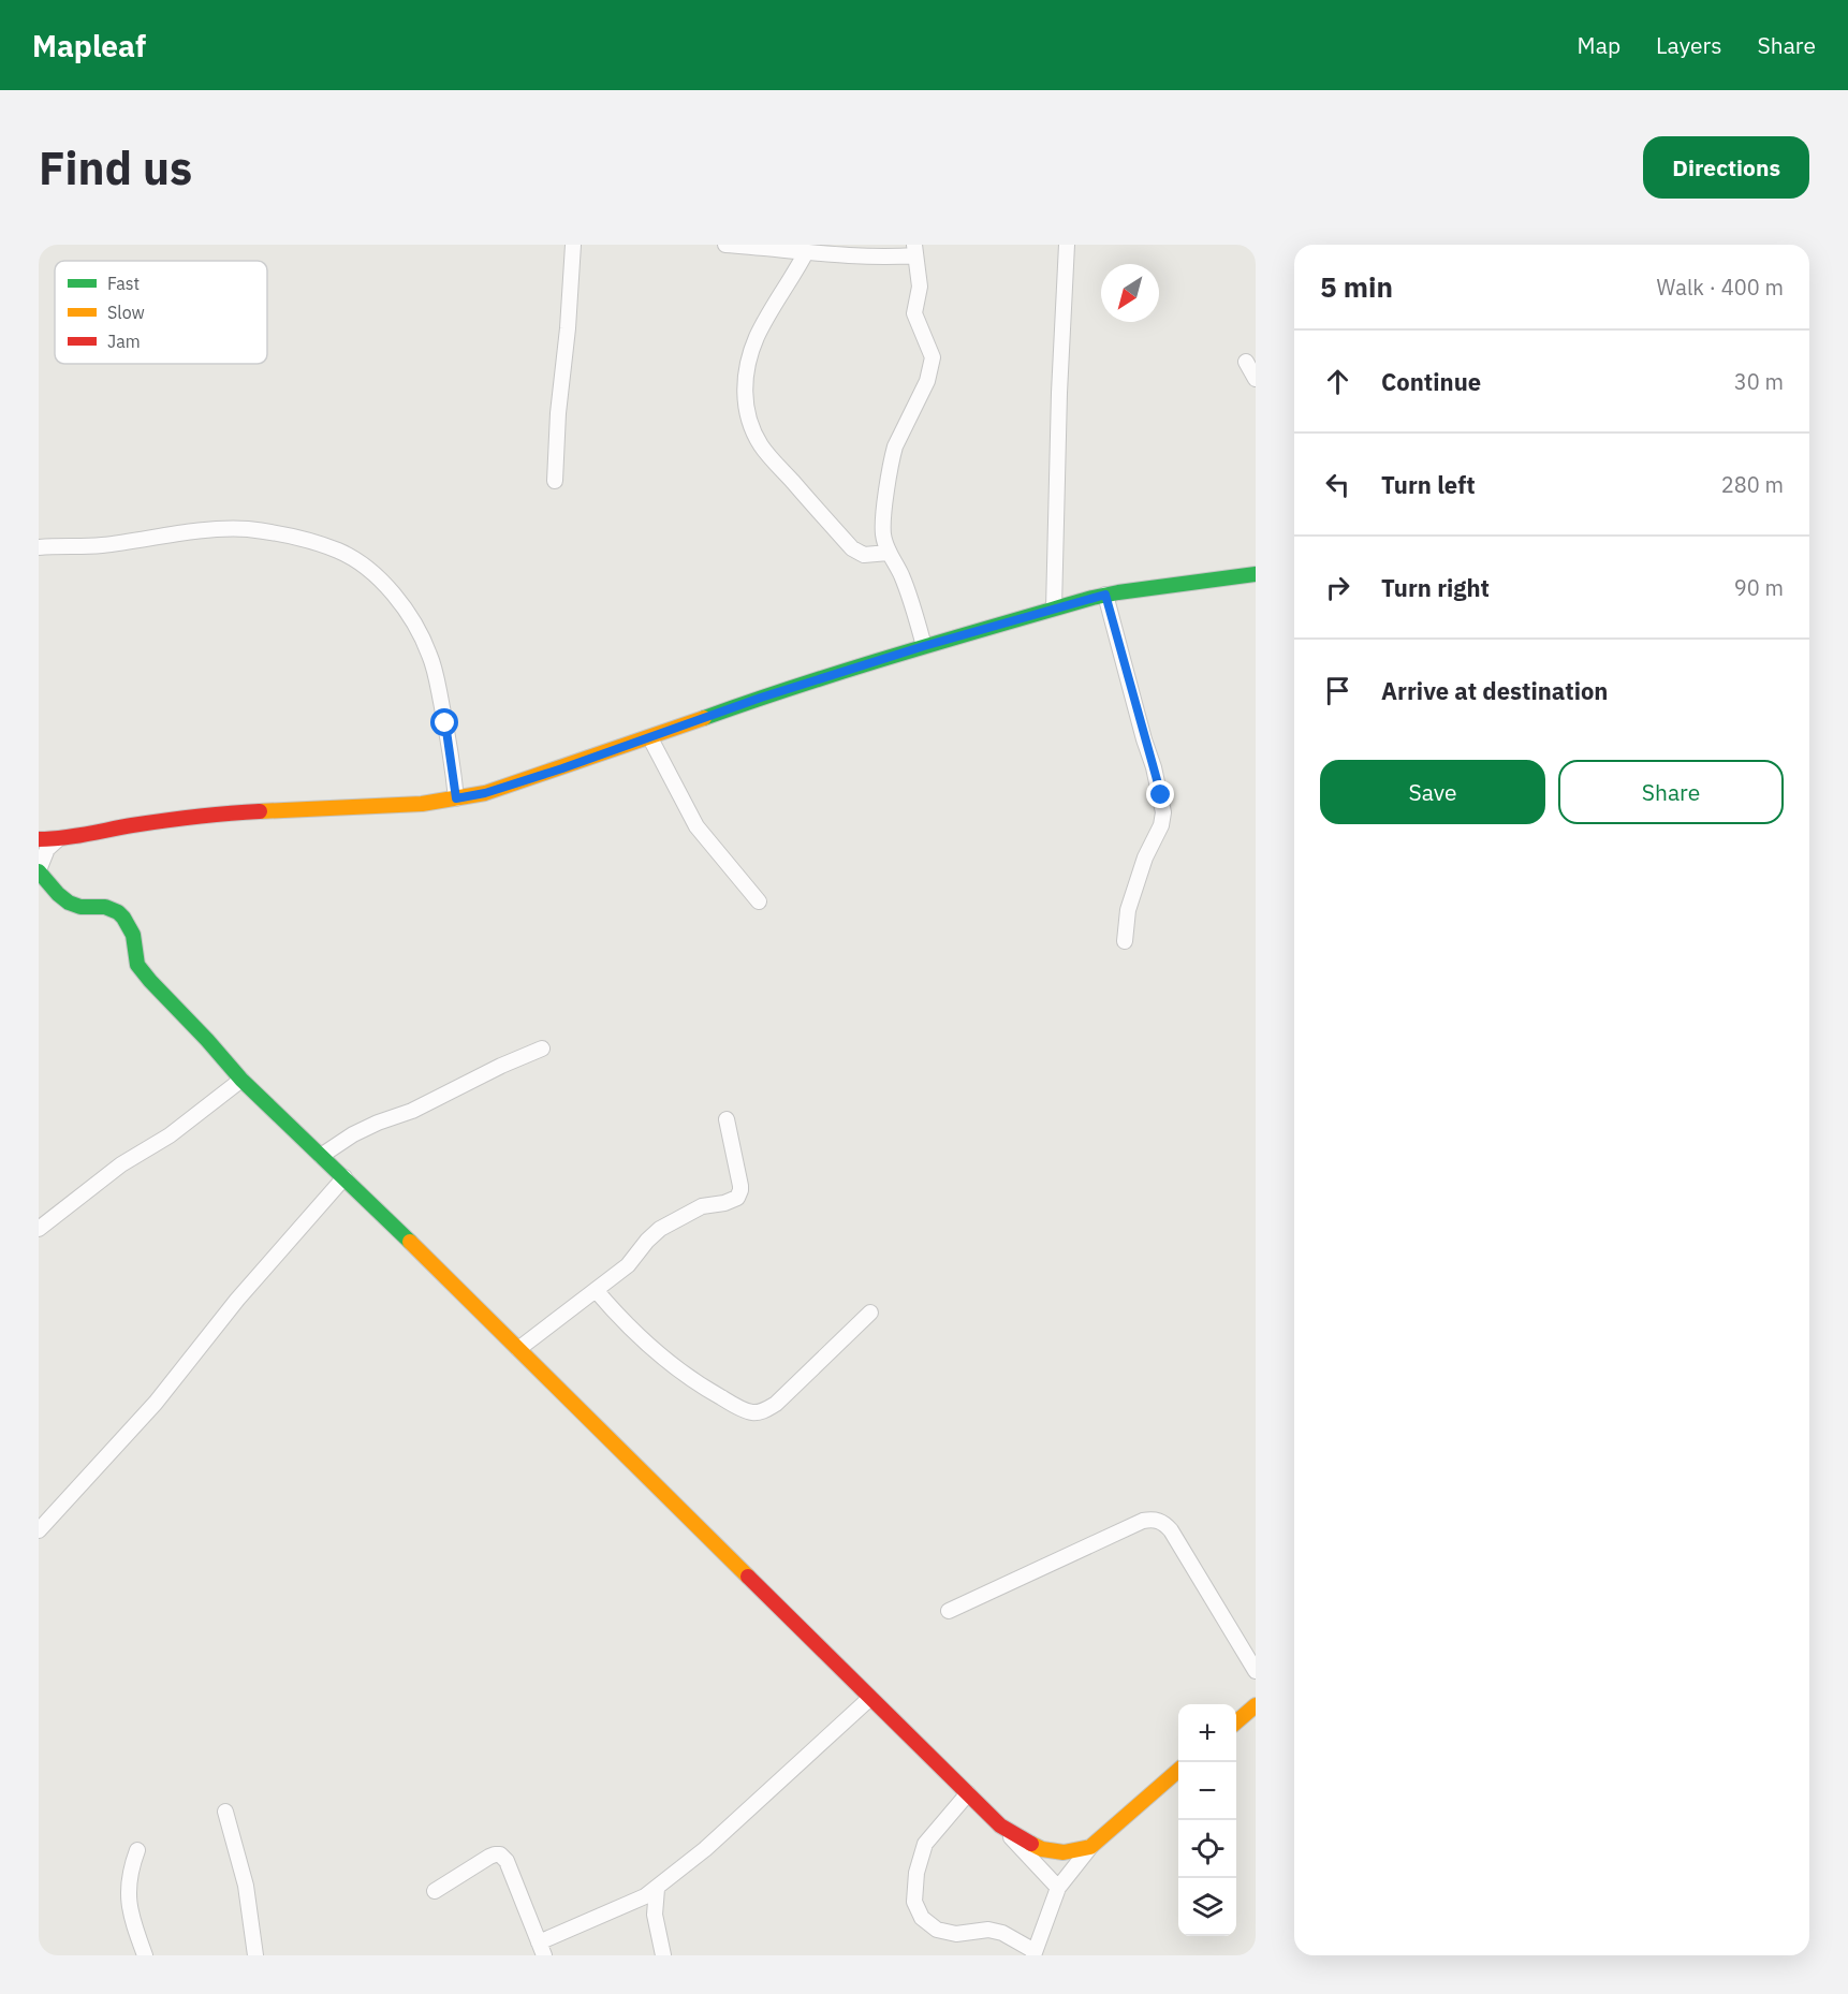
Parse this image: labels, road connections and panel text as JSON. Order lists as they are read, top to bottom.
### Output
{
  "legend": ["Fast", "Slow", "Jam"],
  "north": "bottom left",
  "page": {
    "header": "Mapleaf",
    "nav": ["Map", "Layers", "Share"],
    "buttons": [
      "Directions",
      ["Save", "Share"]
    ],
    "title": "Find us",
    "heading": ["5 min", "Walk · 400 m"],
    "list": [
      ["Continue", "30 m"],
      ["Turn left", "280 m"],
      ["Turn right", "90 m"],
      "Arrive at destination"
    ],
    "map_buttons": ["+", "−"]
  }
}
